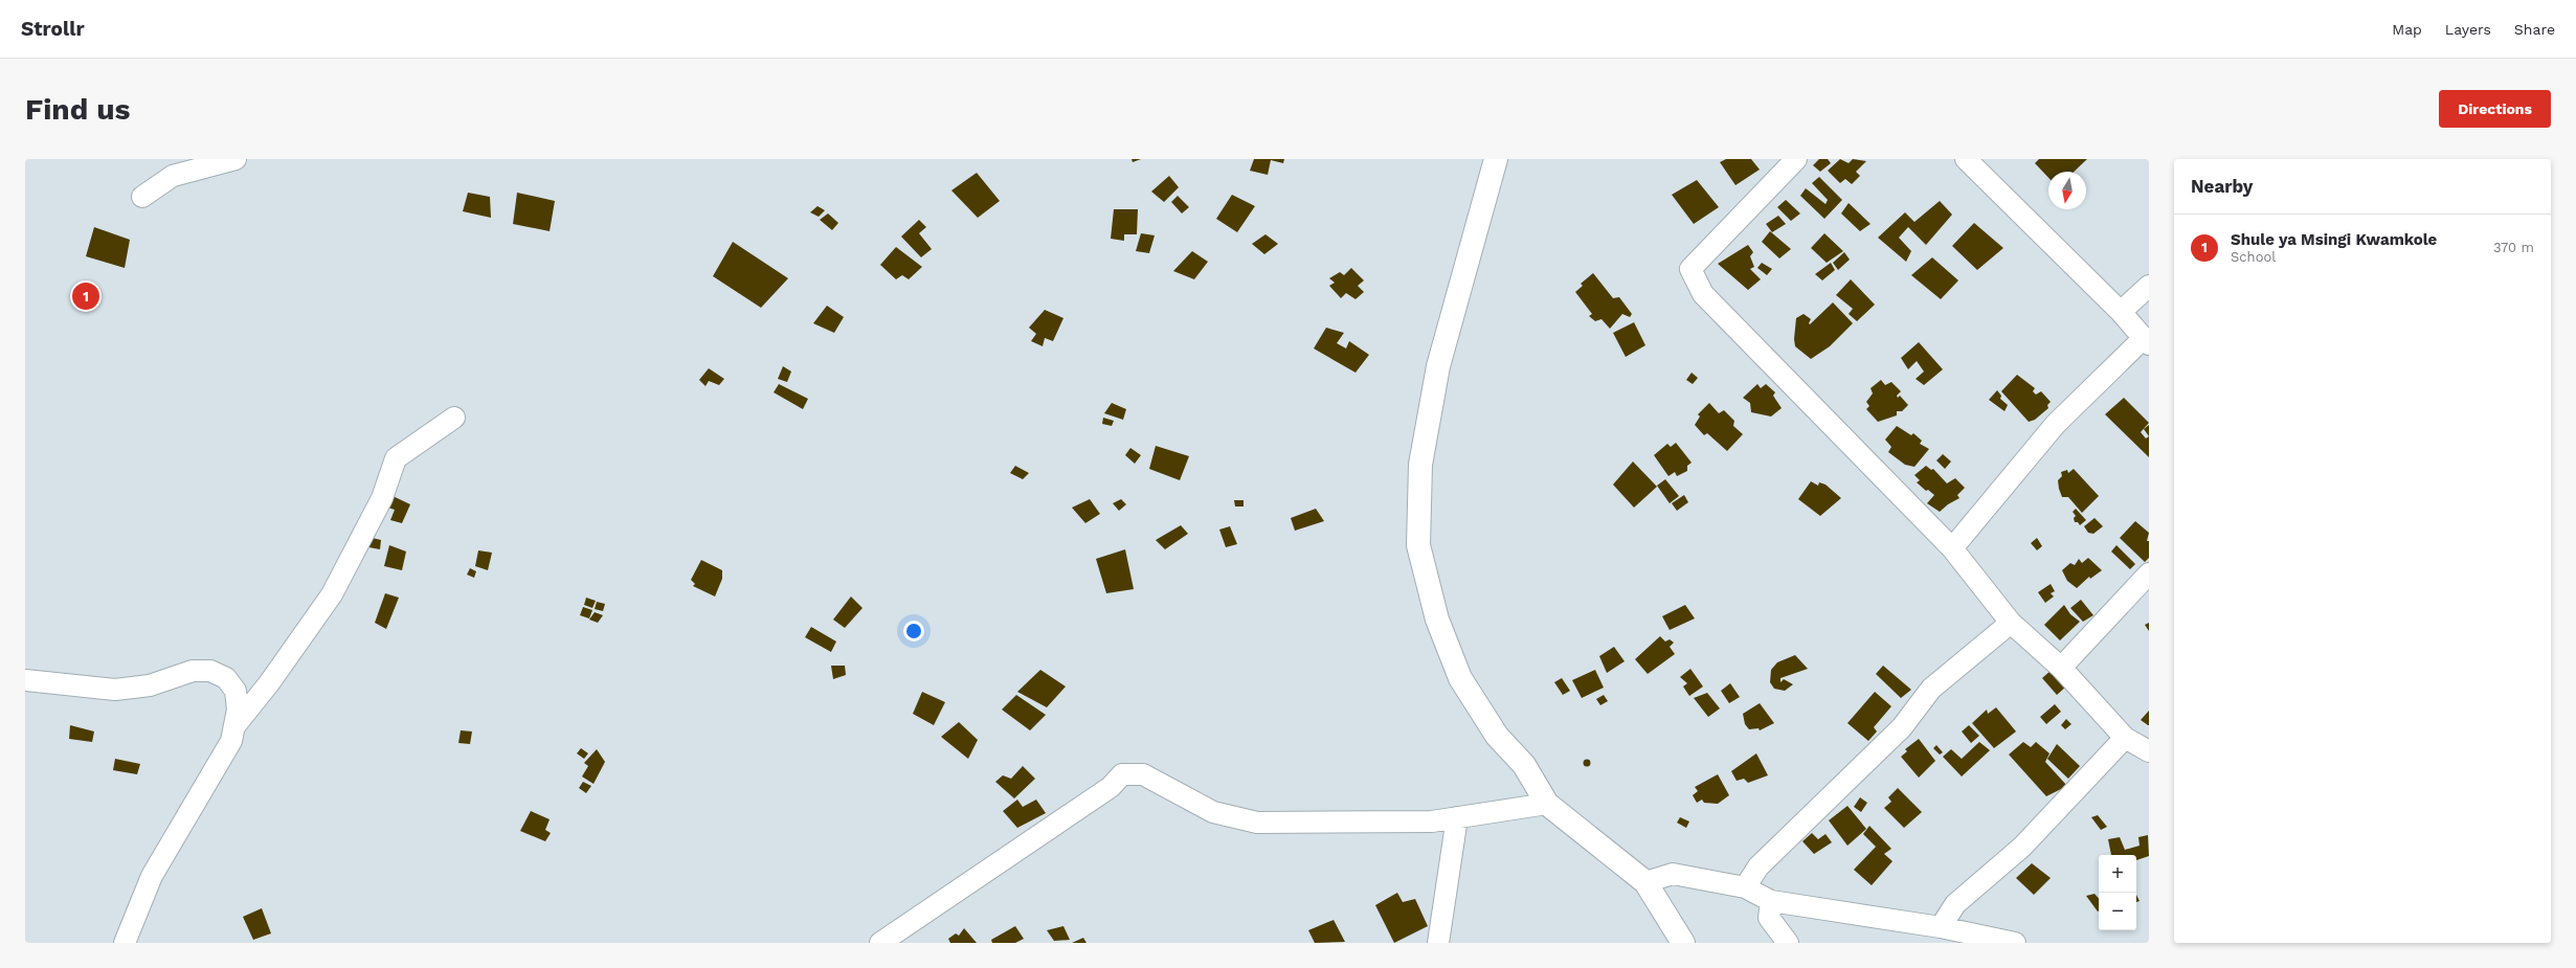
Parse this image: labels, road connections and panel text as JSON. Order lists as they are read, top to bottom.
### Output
{
  "north": "bottom",
  "page": {
    "header": "Strollr",
    "nav": ["Map", "Layers", "Share"],
    "buttons": "Directions",
    "title": "Find us",
    "heading": "Nearby",
    "list": [
      {
        "mark": "1",
        "name": "Shule ya Msingi Kwamkole",
        "note": "School",
        "value": "370 m"
      }
    ],
    "pins": "1",
    "map_buttons": ["+", "−"]
  }
}
